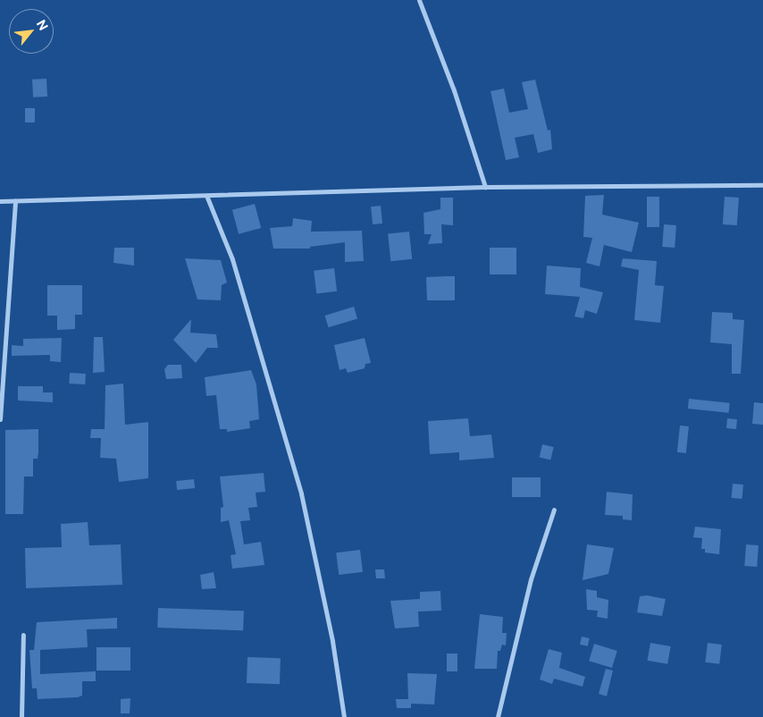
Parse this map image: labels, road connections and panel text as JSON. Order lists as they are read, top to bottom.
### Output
{
  "north": "top right"
}
